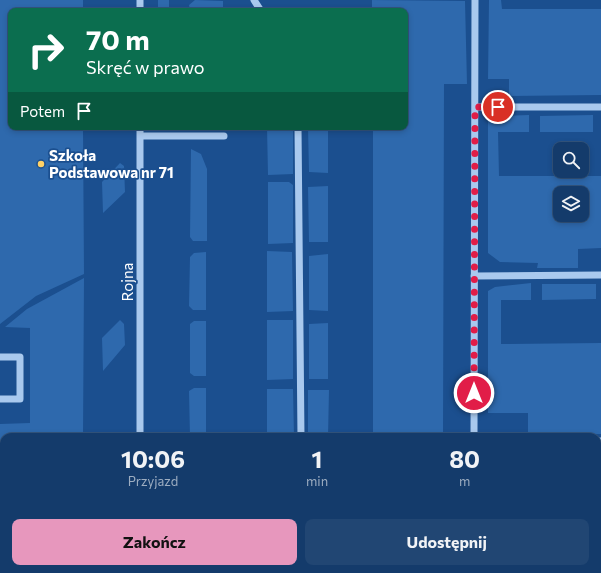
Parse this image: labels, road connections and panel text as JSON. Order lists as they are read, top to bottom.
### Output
{
  "streets": {
    "street": ["Rojna"]
  },
  "places": ["Szkoła Podstawowa nr 71"],
  "page": {
    "turn": ["70 m", "Skręć w prawo"],
    "then": "Potem",
    "eta": [
      "10:06",
      "Przyjazd",
      "1",
      "min",
      "80",
      "m"
    ],
    "buttons": ["Zakończ", "Udostępnij"]
  }
}
